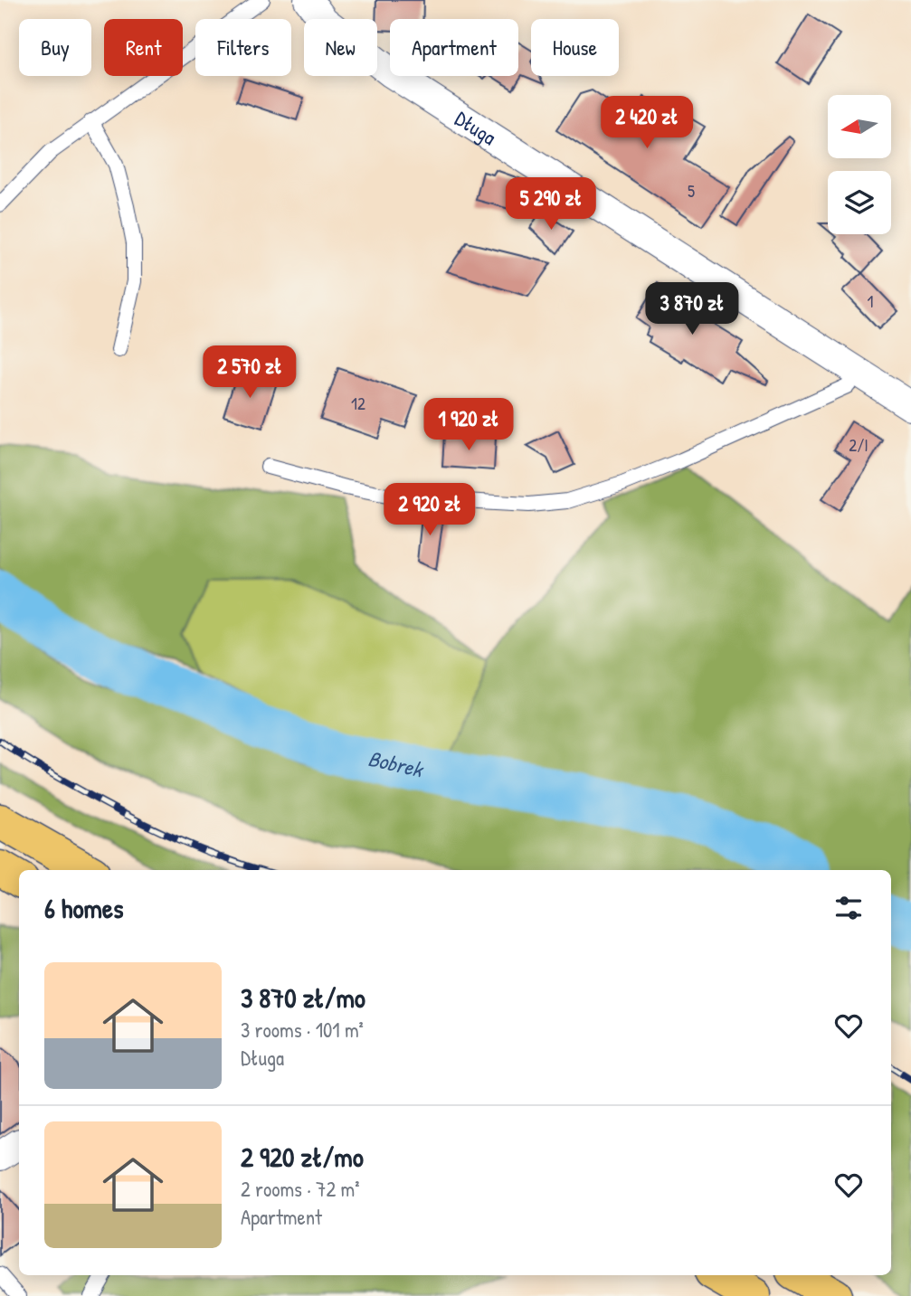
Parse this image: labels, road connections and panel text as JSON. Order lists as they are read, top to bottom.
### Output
{
  "streets": {
    "street": ["Długa"]
  },
  "water": ["Bobrek"],
  "house_numbers": [
    "5",
    "1",
    "12",
    "2/I"
  ],
  "north": "left",
  "page": {
    "chip": [
      "Buy",
      "Rent",
      "Filters",
      "New",
      "Apartment",
      "House"
    ],
    "price": [
      "2 420 zł",
      "5 290 zł",
      "3 870 zł",
      "2 570 zł",
      "1 920 zł",
      "2 920 zł"
    ],
    "heading": "6 homes",
    "list": [
      {
        "name": "3 870 zł/mo",
        "note": "3 rooms · 101 m² · Długa"
      },
      {
        "name": "2 920 zł/mo",
        "note": "2 rooms · 72 m² · Apartment"
      }
    ]
  }
}
